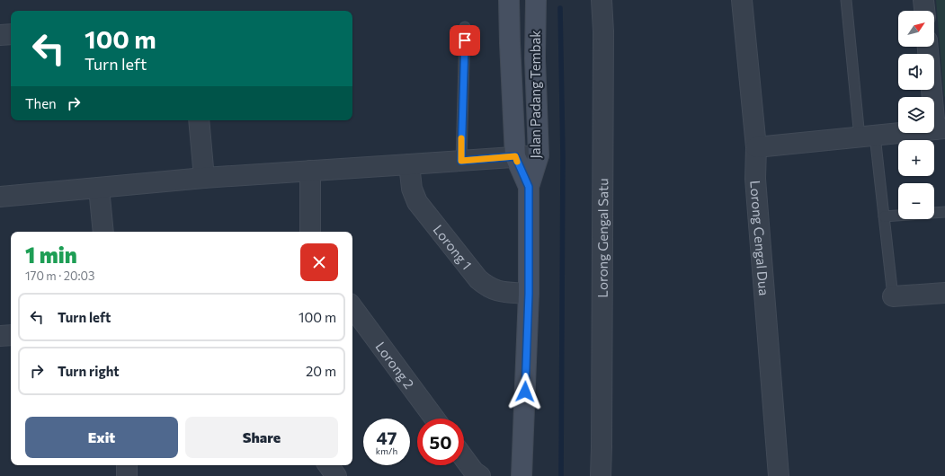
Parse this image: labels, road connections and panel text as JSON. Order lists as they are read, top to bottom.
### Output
{
  "streets": {
    "main road": ["Jalan Padang Tembak"],
    "street": [
      "Lorong Gengal Satu",
      "Lorong Cengal Dua",
      "Lorong 1",
      "Lorong 2"
    ]
  },
  "crossings": [
    ["Jalan Padang Tembak", "Lorong 1"]
  ],
  "north": "top right",
  "page": {
    "map_buttons": ["+", "−"],
    "turn": ["100 m", "Turn left"],
    "then": "Then",
    "heading": ["1 min", "170 m · 20:03"],
    "list": [
      {
        "name": "Turn left",
        "value": "100 m"
      },
      {
        "name": "Turn right",
        "value": "20 m"
      }
    ],
    "buttons": ["Exit", "Share"],
    "speed": "47 km/h",
    "limit": "50"
  }
}
